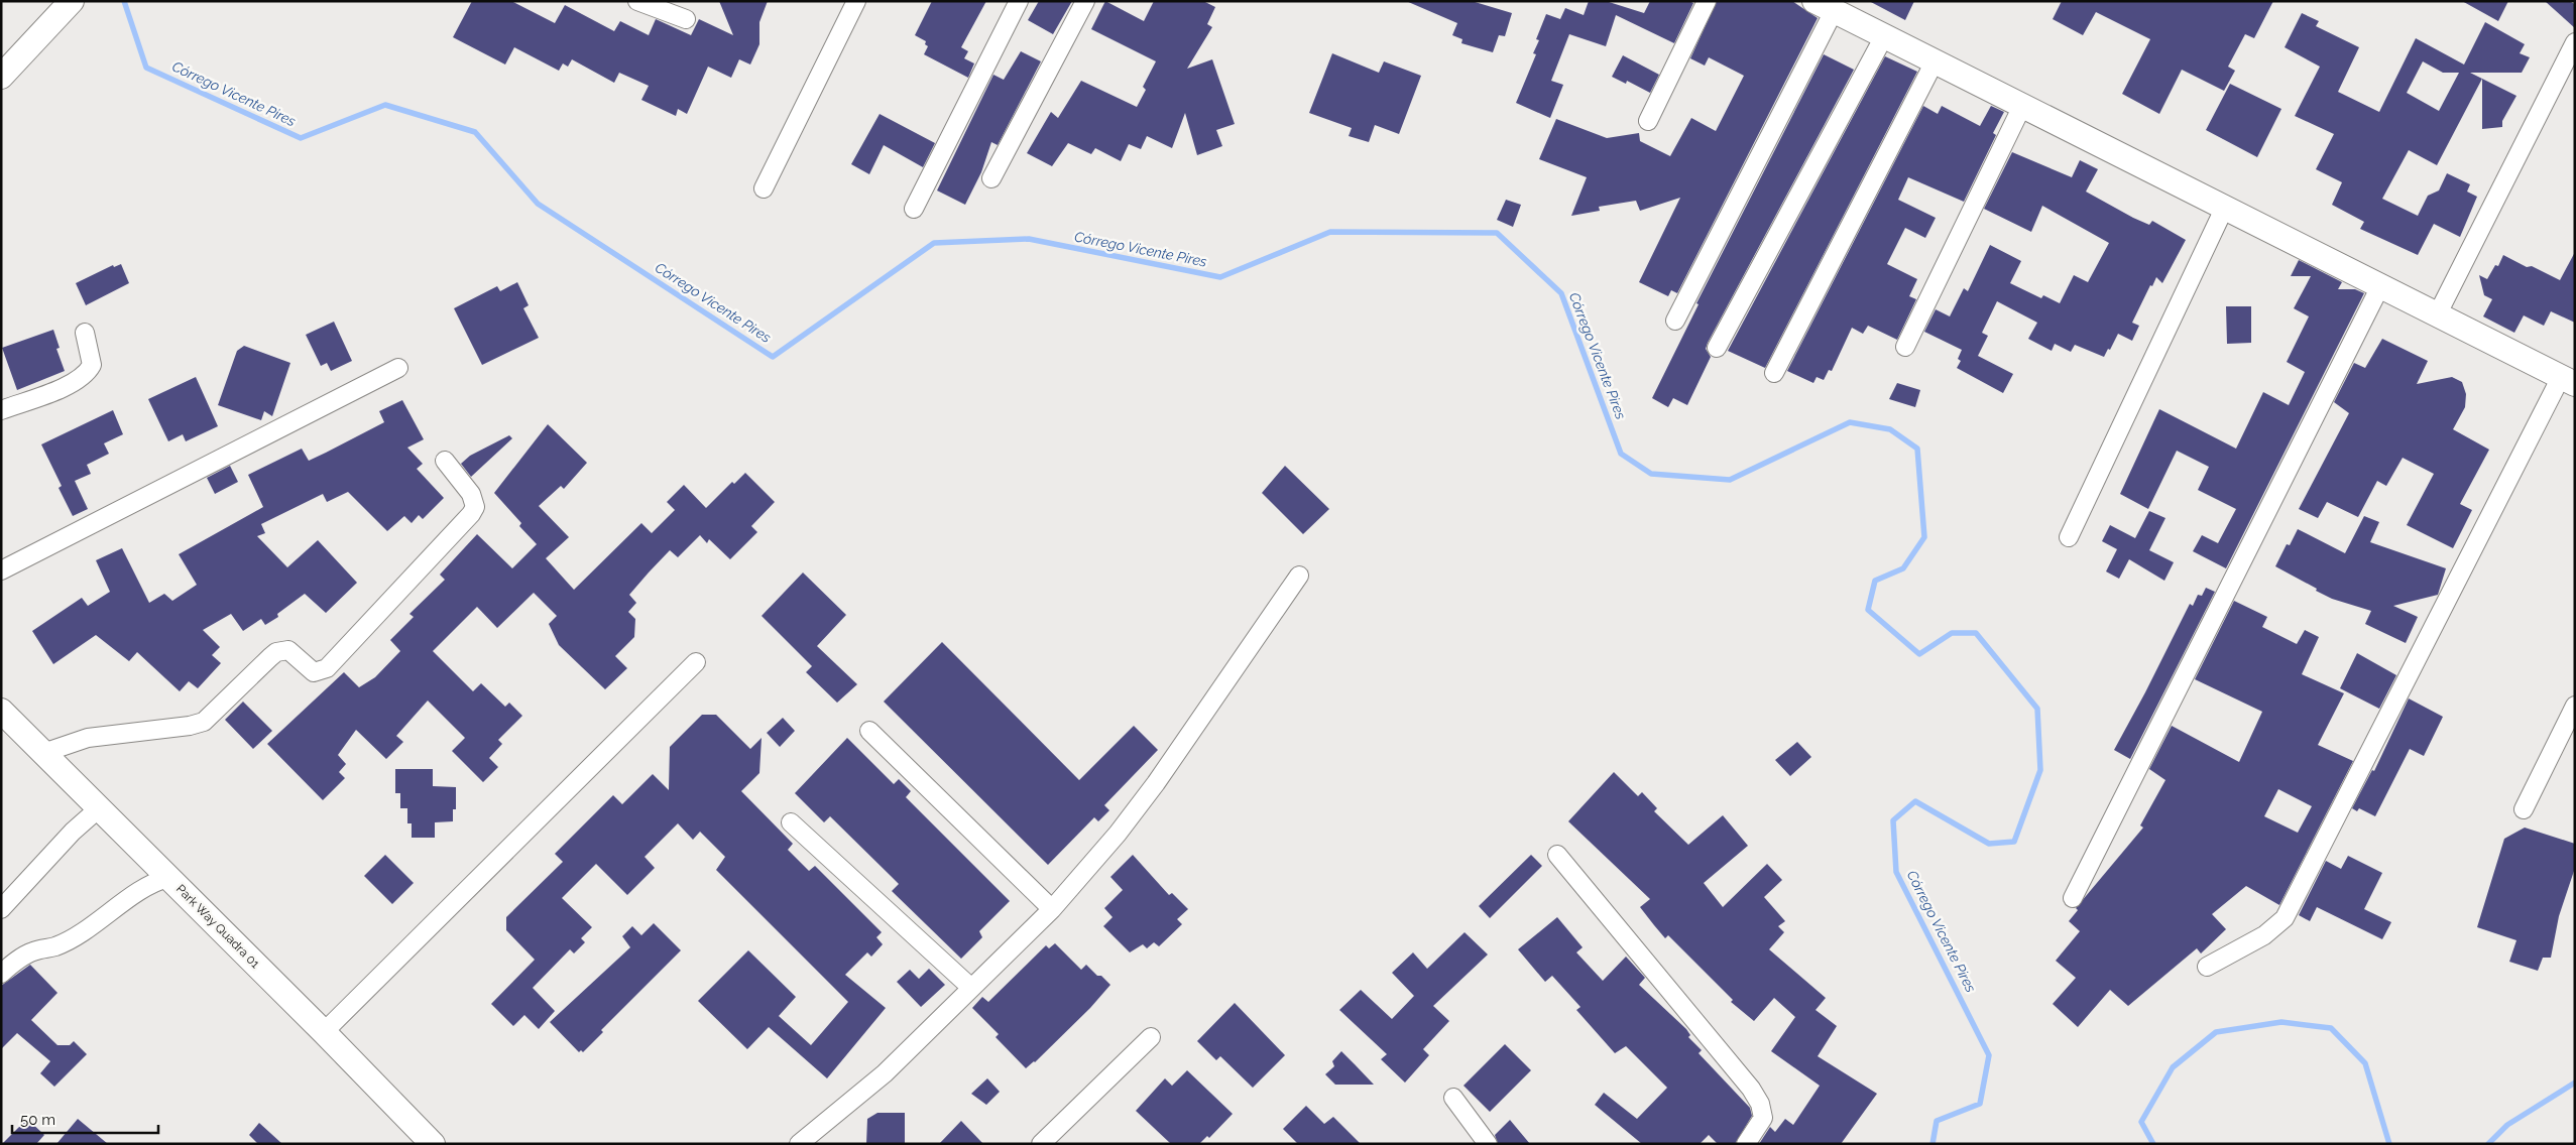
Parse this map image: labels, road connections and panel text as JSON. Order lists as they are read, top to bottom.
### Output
{
  "streets": {
    "street": ["Park Way Quadra 01"]
  },
  "water": ["Córrego Vicente Pires"],
  "scale_bar": "50 m"
}
